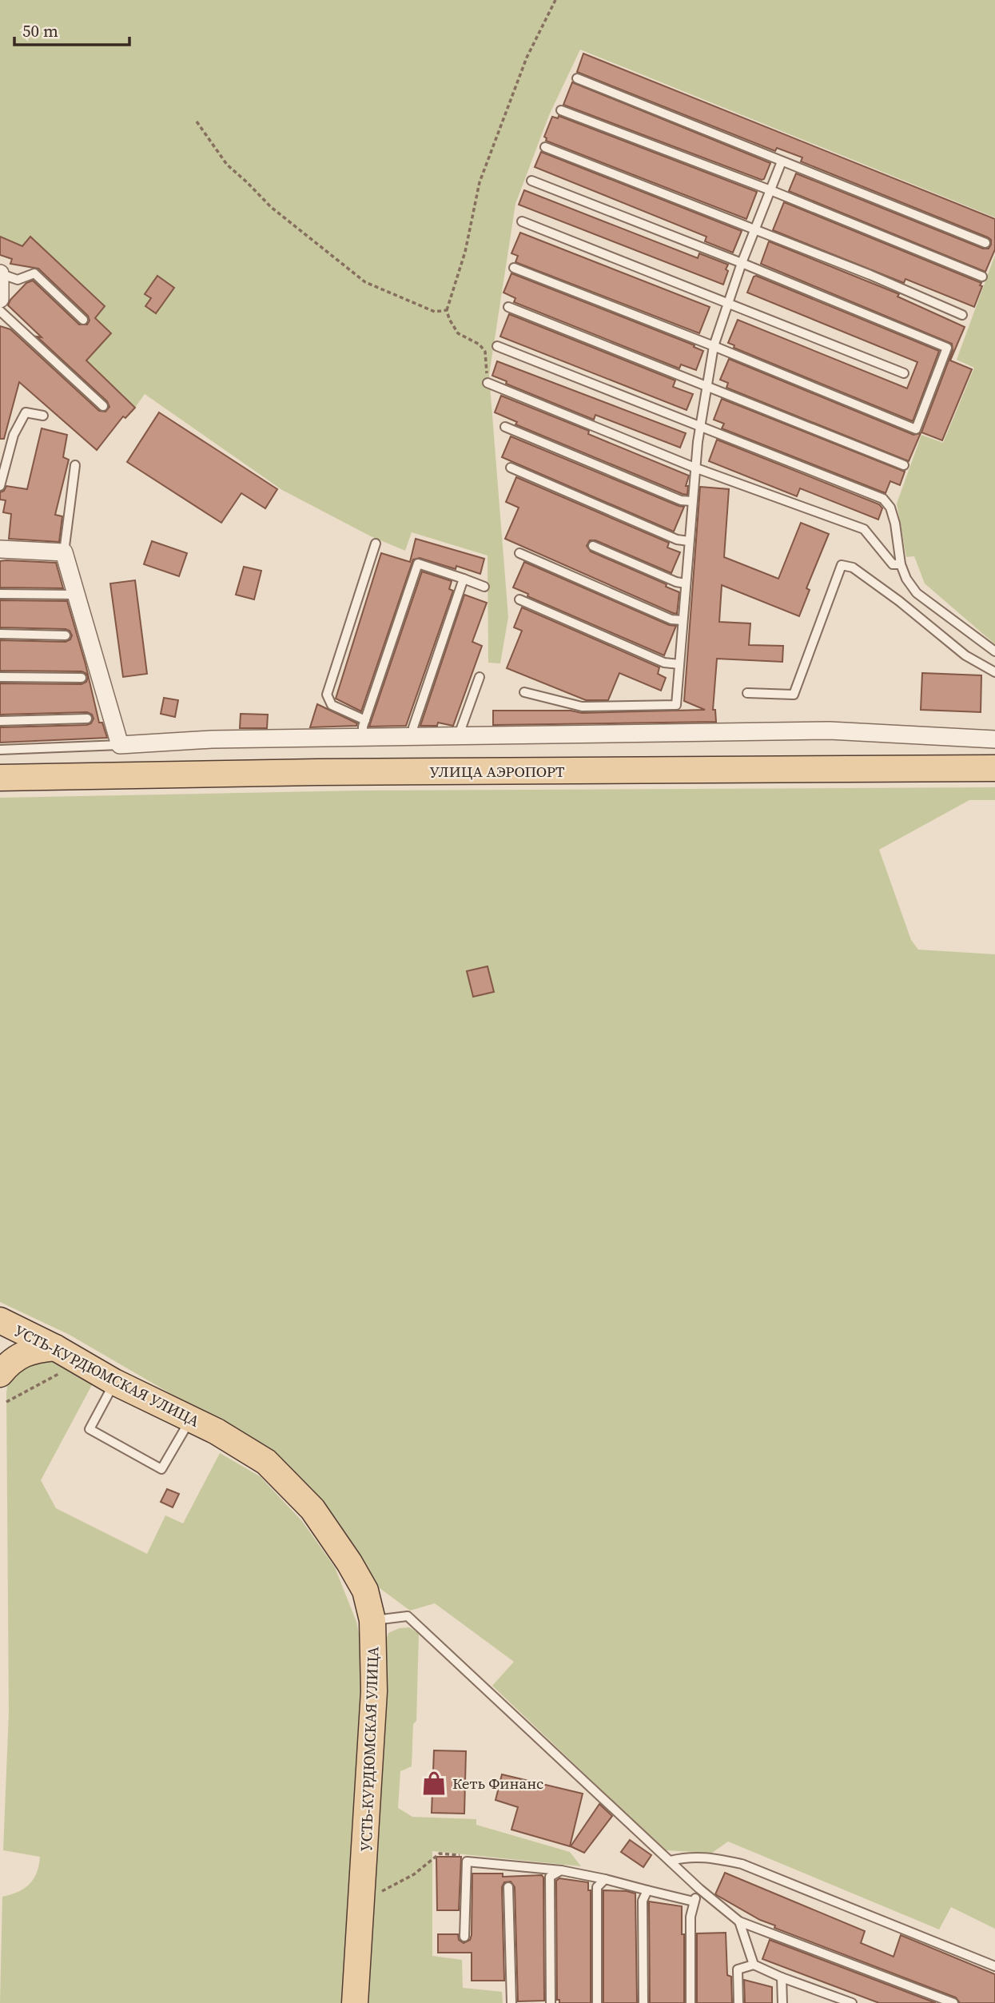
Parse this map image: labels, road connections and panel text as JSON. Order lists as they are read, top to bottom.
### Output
{
  "streets": {
    "main road": ["УЛИЦА АЭРОПОРТ", "УСТЬ-КУРДЮМСКАЯ УЛИЦА"]
  },
  "places": {
    "shop": ["Кеть Финанс"]
  },
  "scale_bar": "50 m"
}
